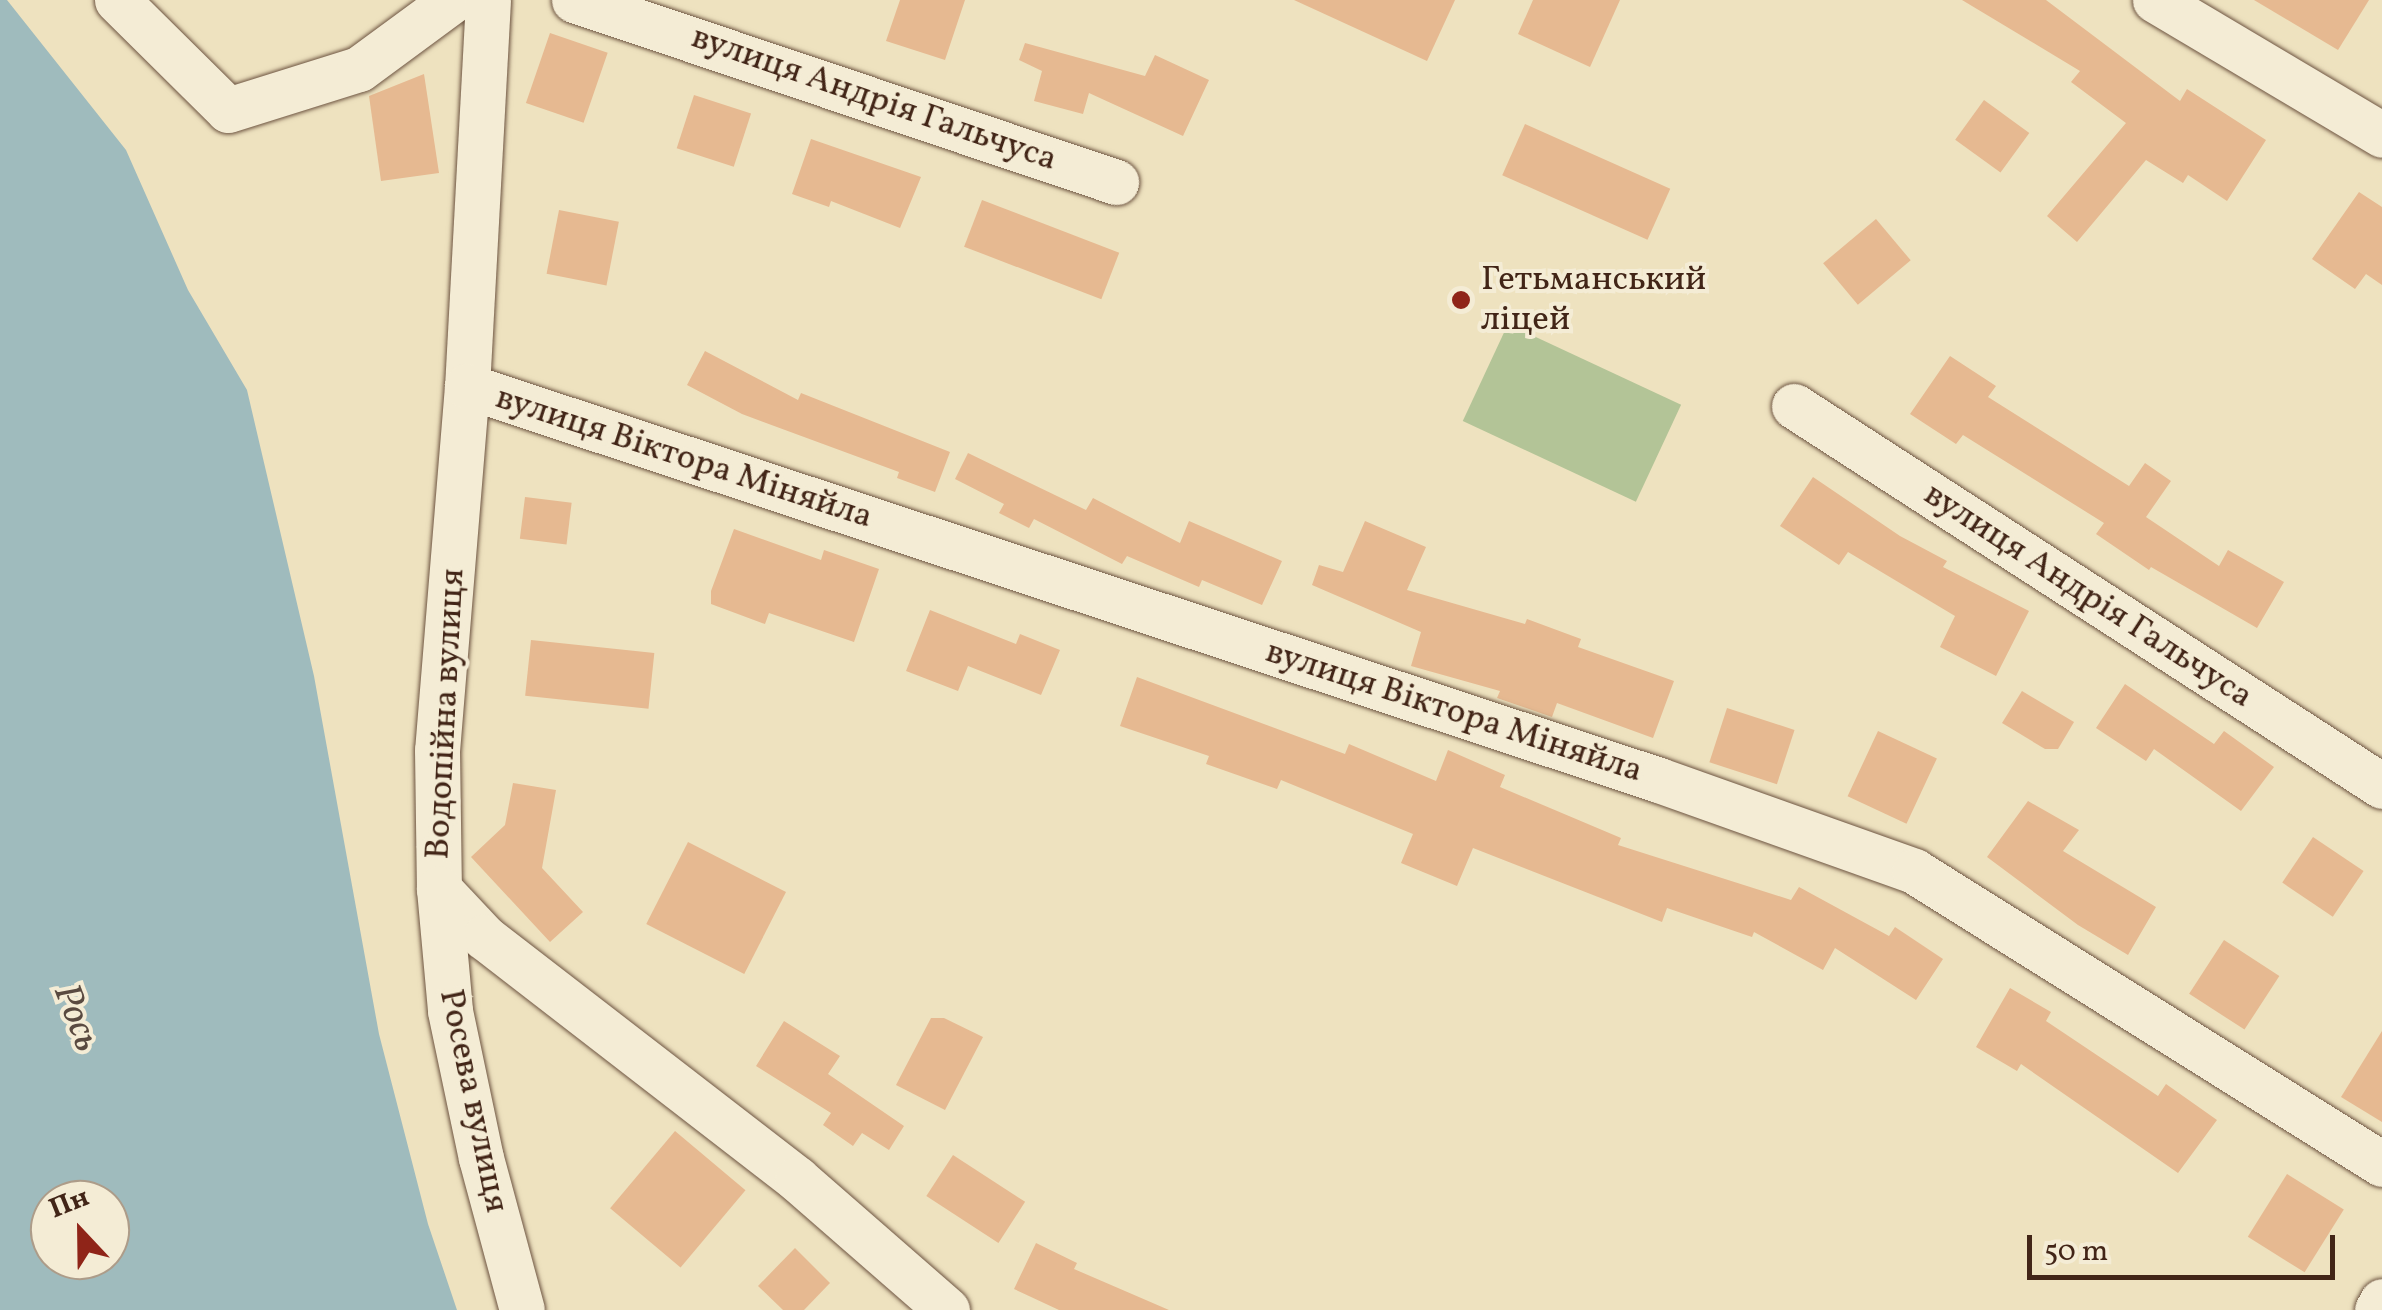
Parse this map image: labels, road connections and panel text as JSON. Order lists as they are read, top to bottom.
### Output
{
  "streets": {
    "street": [
      "вулиця Андрія Гальчуса",
      "вулиця Віктора Міняйла",
      "Водопійна вулиця",
      "Росева вулиця"
    ]
  },
  "crossings": [
    ["вулиця Віктора Міняйла", "Водопійна вулиця"],
    ["Водопійна вулиця", "Росева вулиця"]
  ],
  "water": ["Рось"],
  "places": ["Гетьманський ліцей"],
  "scale_bar": "50 m",
  "north": "top"
}
